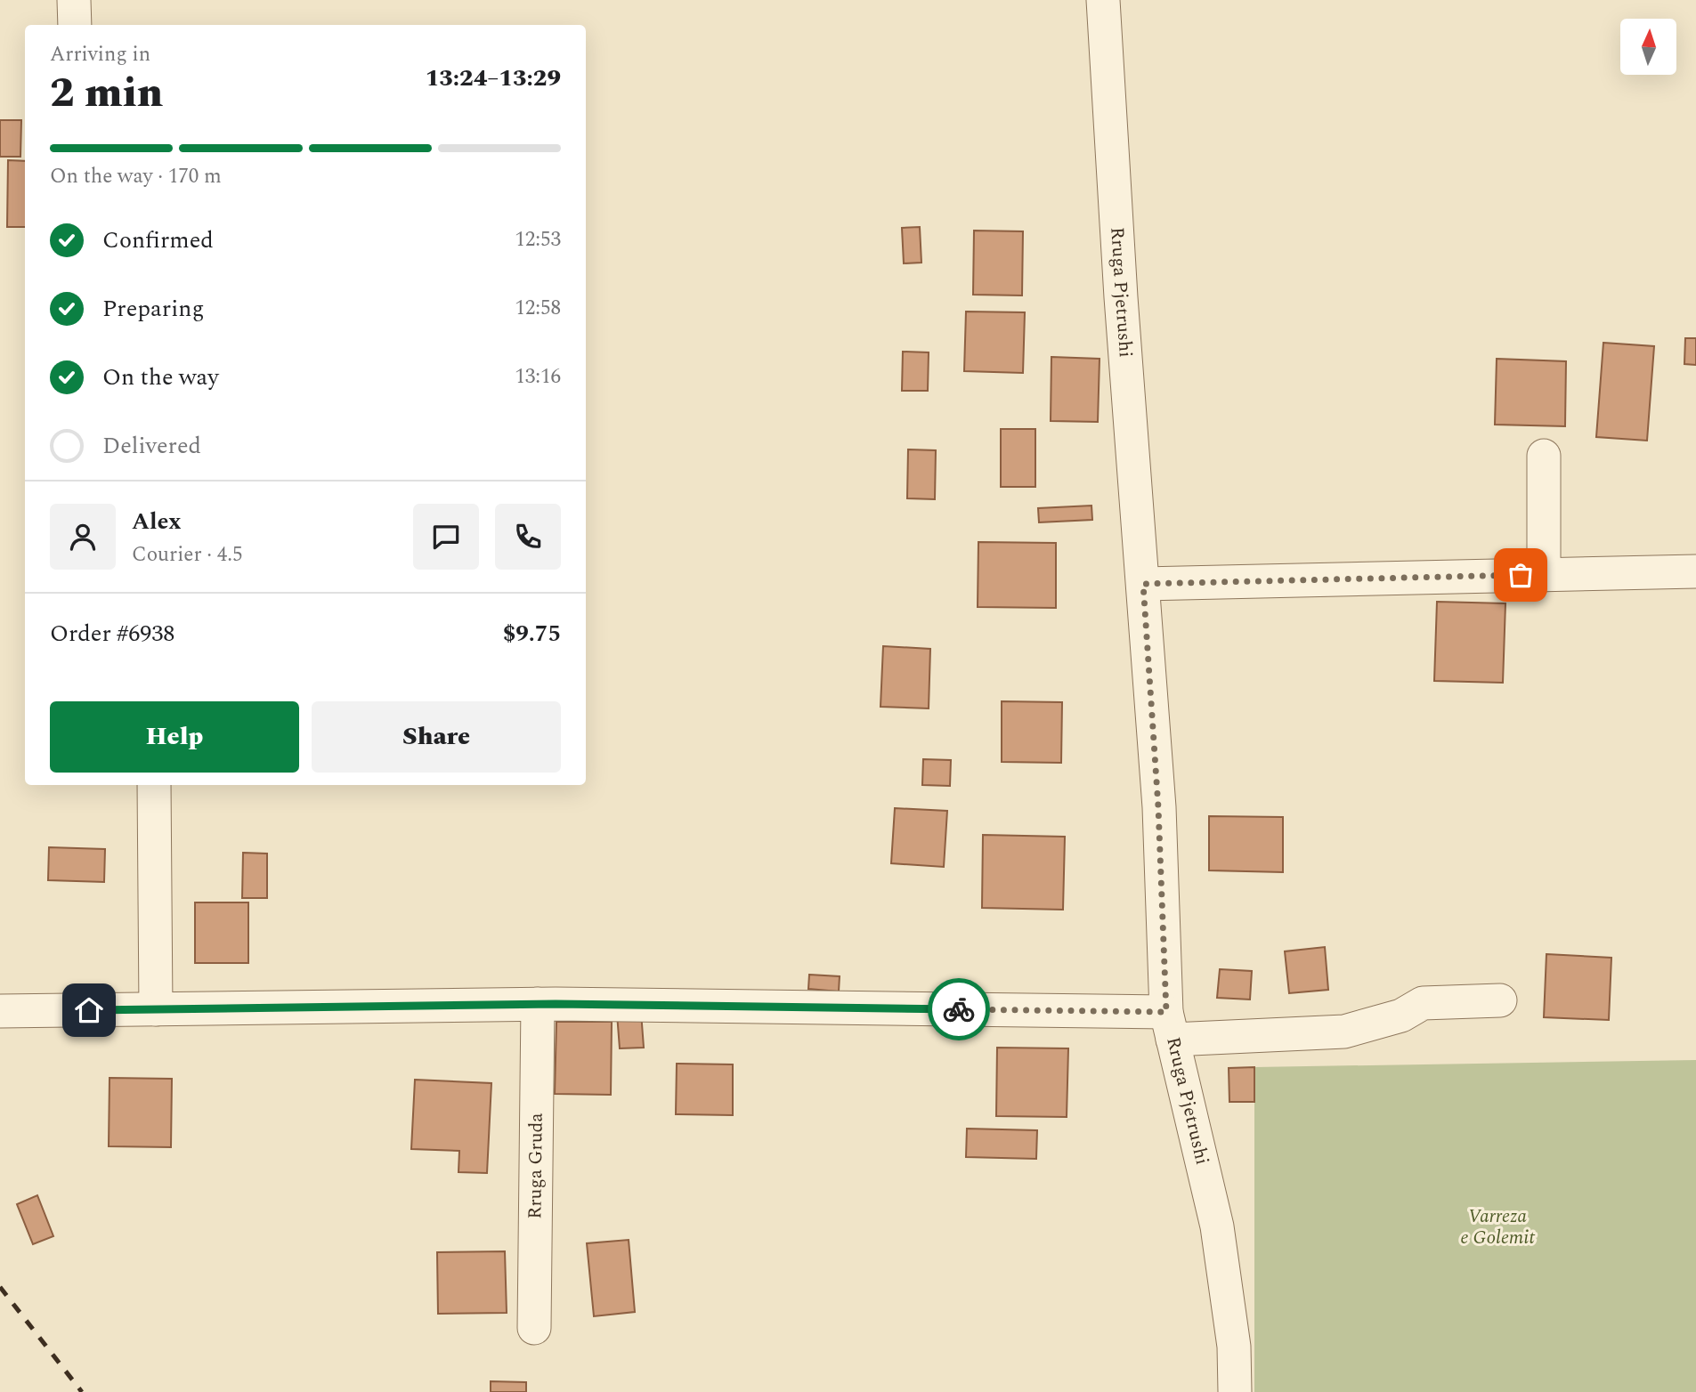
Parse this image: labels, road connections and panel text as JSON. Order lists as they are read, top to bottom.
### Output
{
  "streets": {
    "street": ["Rruga Pjetrushi", "Rruga Gruda"]
  },
  "parks": ["Varreza e Golemit"],
  "north": "top",
  "page": {
    "heading": ["2 min", "Arriving in", "13:24–13:29"],
    "panel": [
      "Alex",
      "Courier · 4.5",
      "Order #6938",
      "$9.75"
    ],
    "bar": "On the way · 170 m",
    "list": [
      ["Confirmed", "12:53"],
      ["Preparing", "12:58"],
      ["On the way", "13:16"],
      "Delivered"
    ],
    "buttons": ["Help", "Share"]
  }
}
